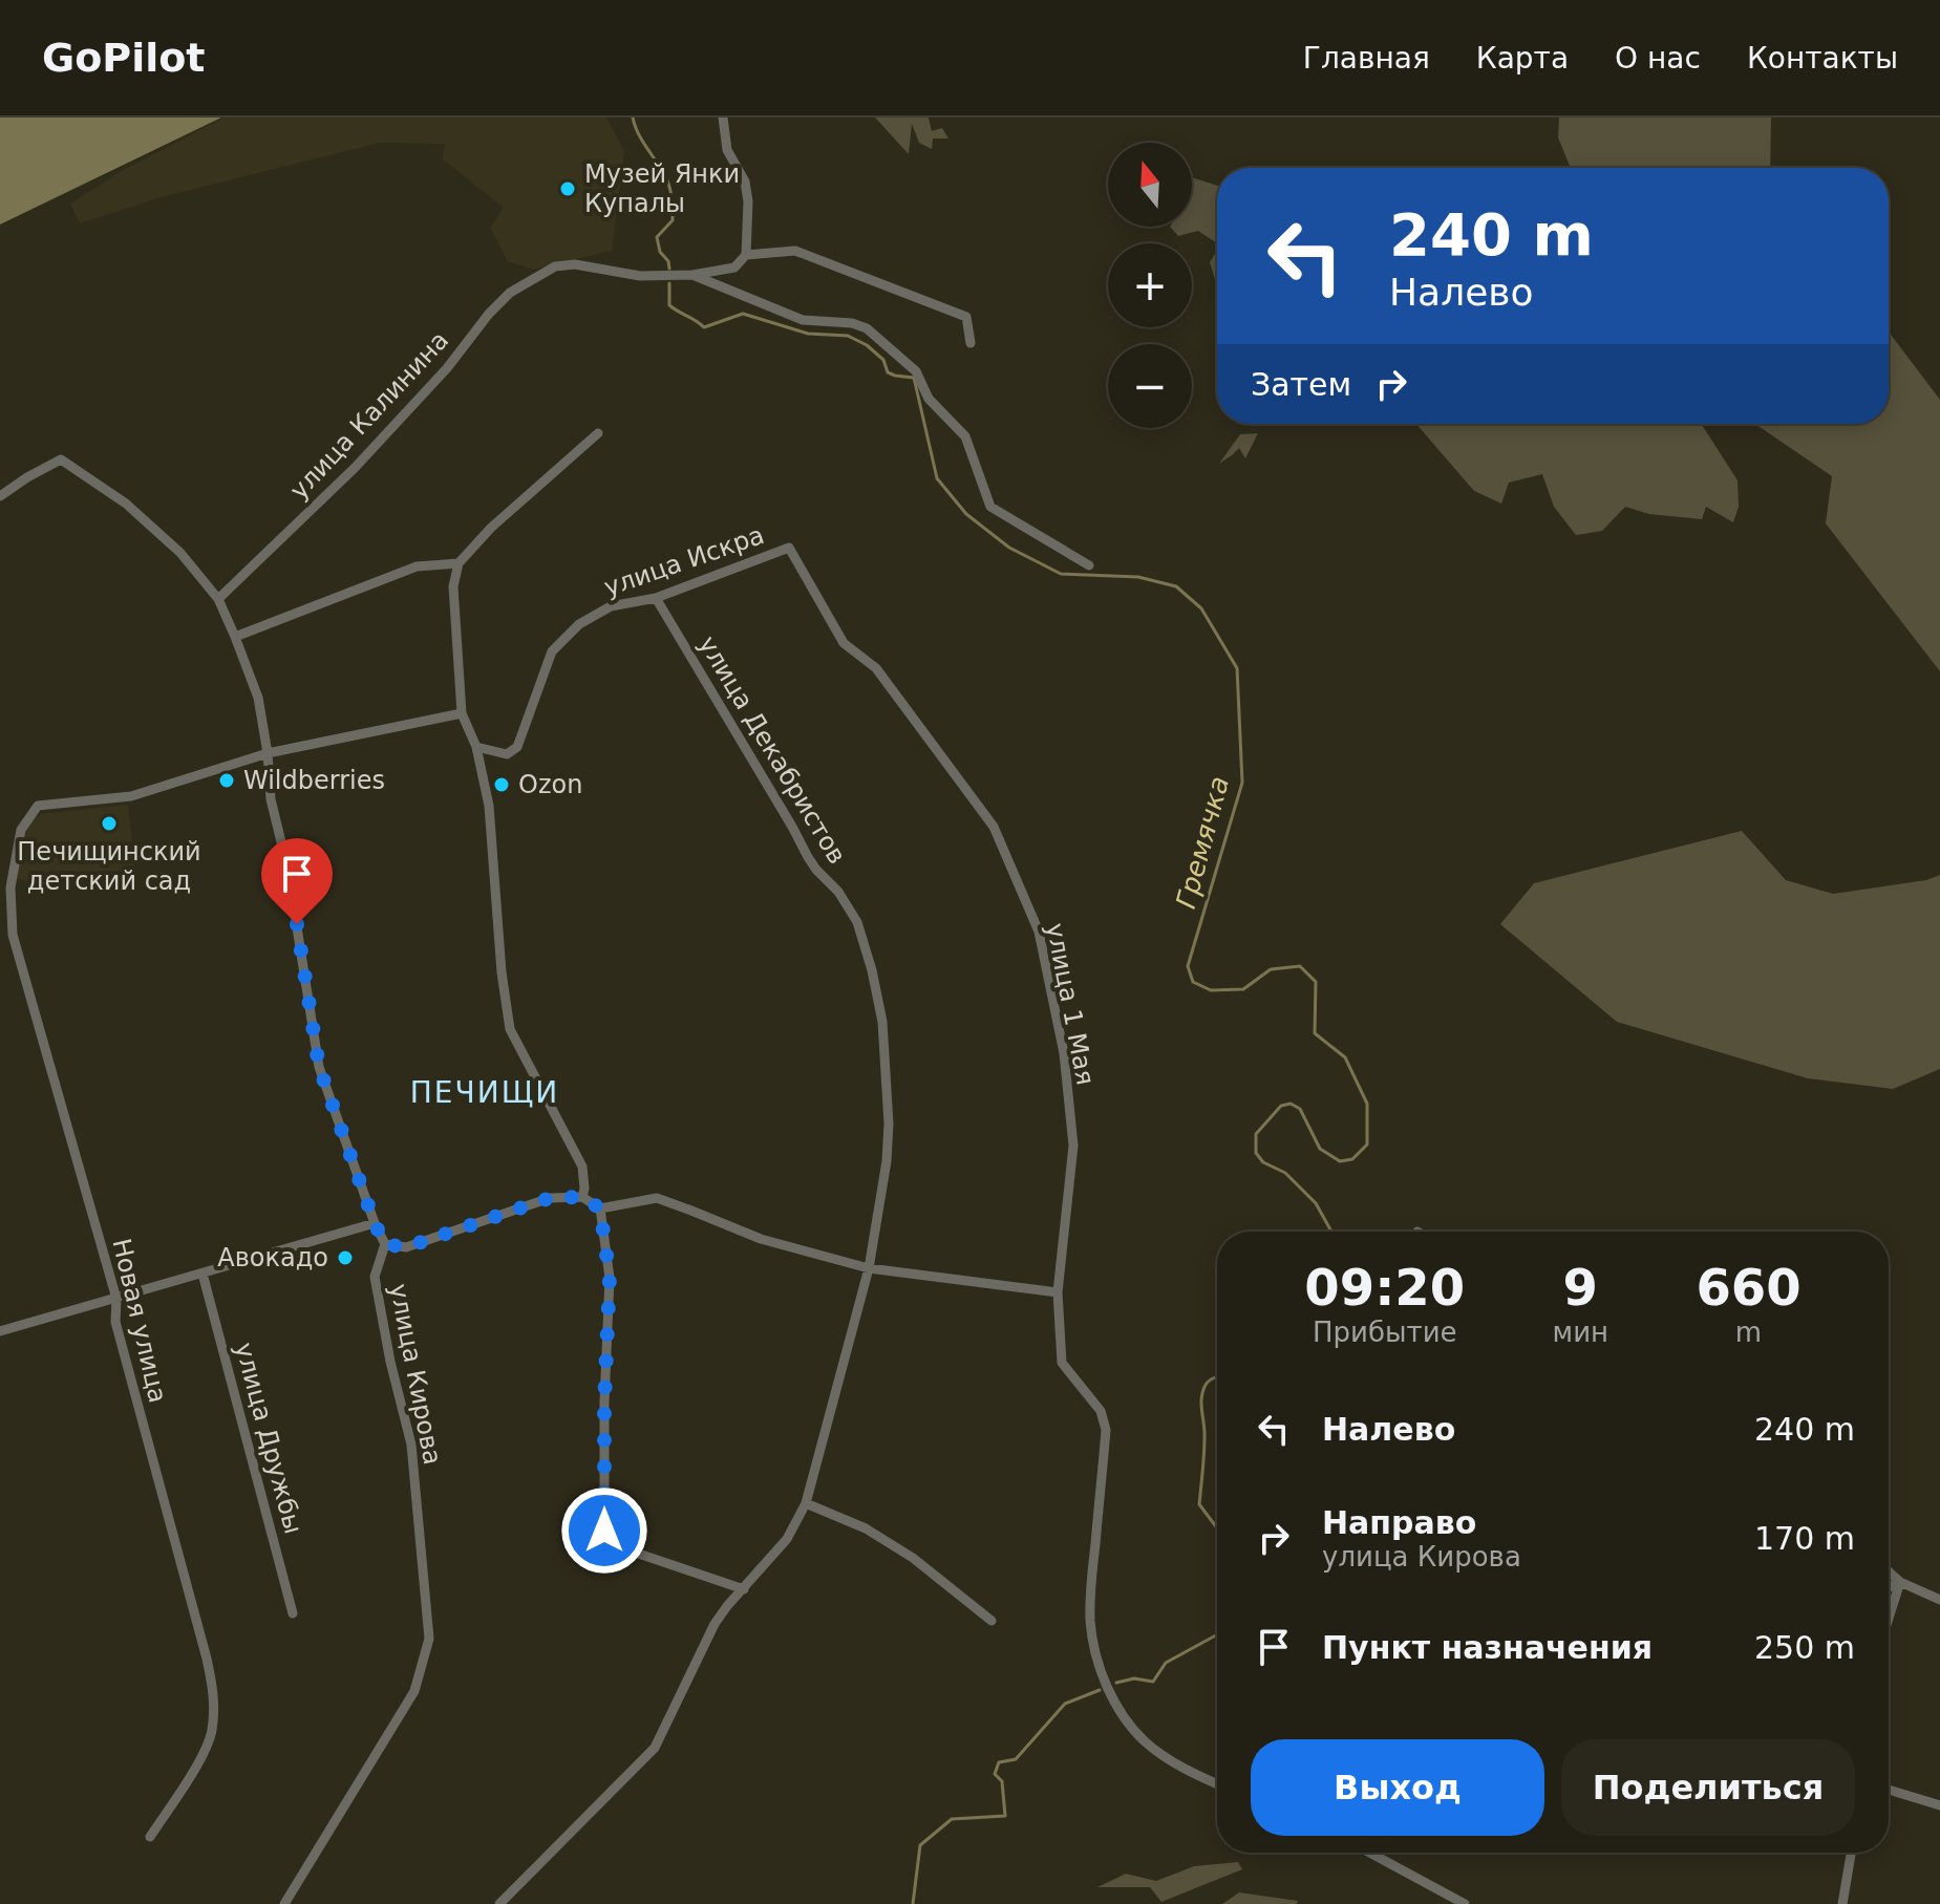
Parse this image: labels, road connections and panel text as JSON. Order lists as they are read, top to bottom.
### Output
{
  "streets": {
    "street": [
      "улица Калинина",
      "улица Искра",
      "улица Декабристов",
      "улица 1 Мая",
      "Новая улица",
      "улица Кирова",
      "улица Дружбы"
    ]
  },
  "crossings": [
    ["улица Искра", "улица Декабристов"],
    ["улица Искра", "улица 1 Мая"]
  ],
  "districts": ["ПЕЧИЩИ"],
  "water": ["Гремячка"],
  "places": [
    "Музей Янки Купалы",
    "Wildberries",
    "Ozon",
    "Печищинский детский сад",
    "Авокадо"
  ],
  "north": "top",
  "page": {
    "header": "GoPilot",
    "nav": [
      "Главная",
      "Карта",
      "О нас",
      "Контакты"
    ],
    "map_buttons": ["+", "−"],
    "turn": ["240 m", "Налево"],
    "then": "Затем",
    "eta": [
      "09:20",
      "Прибытие",
      "9",
      "мин",
      "660",
      "m"
    ],
    "list": [
      {
        "name": "Налево",
        "value": "240 m"
      },
      {
        "name": "Направо",
        "note": "улица Кирова",
        "value": "170 m"
      },
      {
        "name": "Пункт назначения",
        "value": "250 m"
      }
    ],
    "buttons": ["Выход", "Поделиться"]
  }
}
